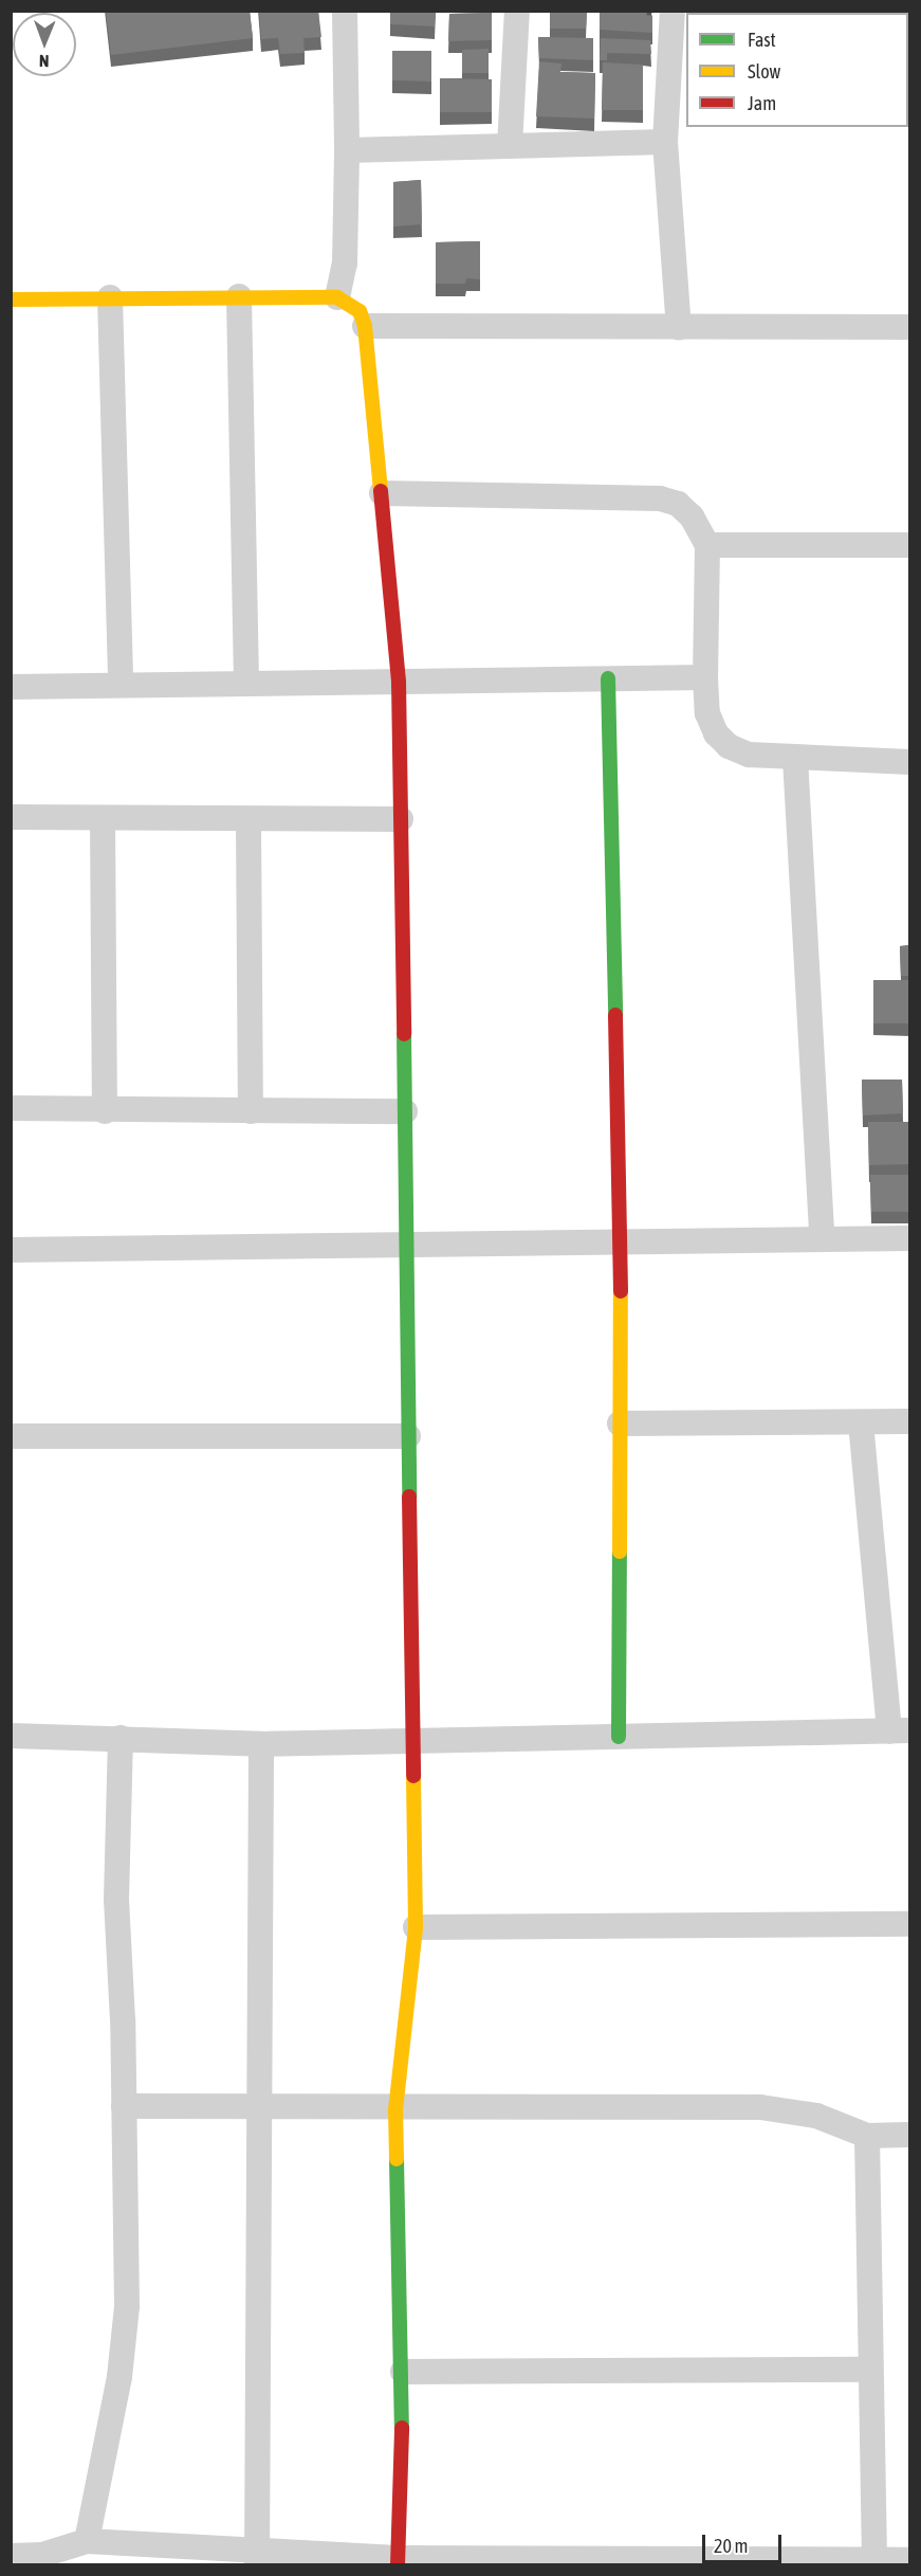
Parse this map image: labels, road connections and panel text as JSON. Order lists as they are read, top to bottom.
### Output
{
  "legend": ["Fast", "Slow", "Jam"],
  "scale_bar": "20 m",
  "north": "bottom"
}
